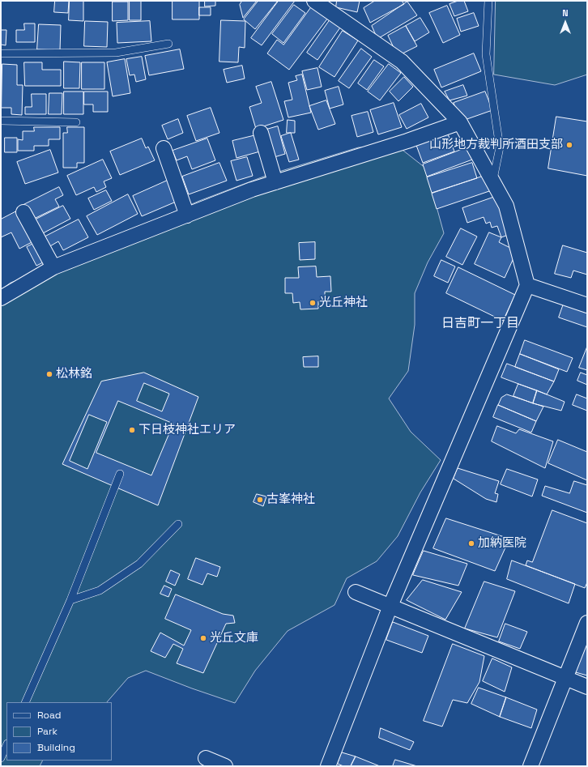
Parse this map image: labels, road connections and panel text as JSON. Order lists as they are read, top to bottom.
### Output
{
  "districts": ["日吉町一丁目"],
  "places": [
    "山形地方裁判所酒田支部",
    "光丘神社",
    "松林銘",
    "下日枝神社エリア",
    "古峯神社",
    "加納医院",
    "光丘文庫"
  ],
  "legend": ["Road", "Park", "Building"],
  "north": "top"
}
